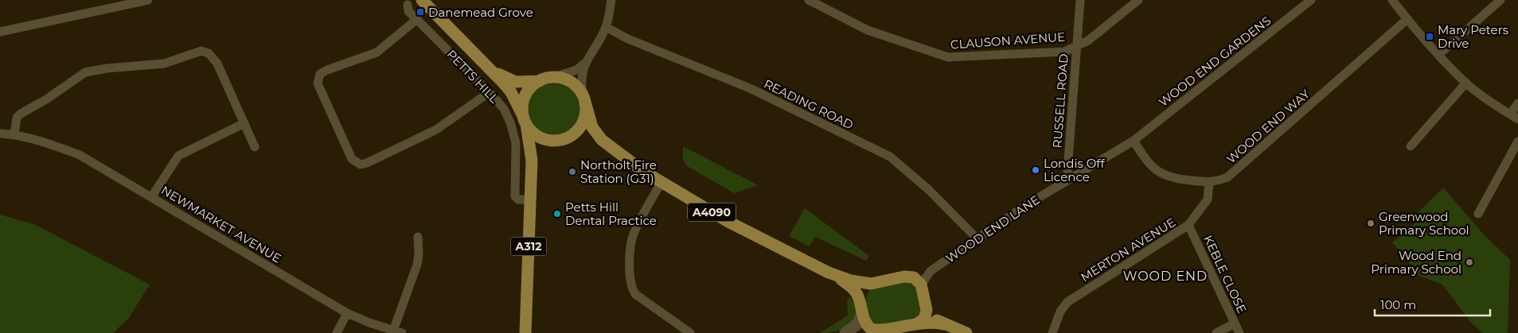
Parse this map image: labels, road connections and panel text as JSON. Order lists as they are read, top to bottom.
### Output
{
  "streets": {
    "main road": ["PETTS HILL", "A4090", "A312"],
    "street": [
      "CLAUSON AVENUE",
      "WOOD END GARDENS",
      "RUSSELL ROAD",
      "READING ROAD",
      "WOOD END WAY",
      "NEWMARKET AVENUE",
      "WOOD END LANE",
      "MERTON AVENUE",
      "KEBLE CLOSE"
    ]
  },
  "crossings": [
    ["CLAUSON AVENUE", "RUSSELL ROAD"],
    ["WOOD END GARDENS", "WOOD END WAY"],
    ["WOOD END GARDENS", "WOOD END LANE"],
    ["PETTS HILL", "A4090"],
    ["RUSSELL ROAD", "WOOD END LANE"],
    ["READING ROAD", "WOOD END LANE"],
    ["WOOD END WAY", "WOOD END LANE"],
    ["WOOD END WAY", "MERTON AVENUE"],
    ["A4090", "WOOD END LANE"],
    ["MERTON AVENUE", "KEBLE CLOSE"]
  ],
  "districts": ["WOOD END"],
  "places": {
    "transit": ["Danemead Grove", "Mary Peters Drive"],
    "other": [
      "Londis Off Licence",
      "Northolt Fire Station (G31)",
      "Petts Hill Dental Practice",
      "Greenwood Primary School",
      "Wood End Primary School"
    ]
  },
  "scale_bar": "100 m"
}
